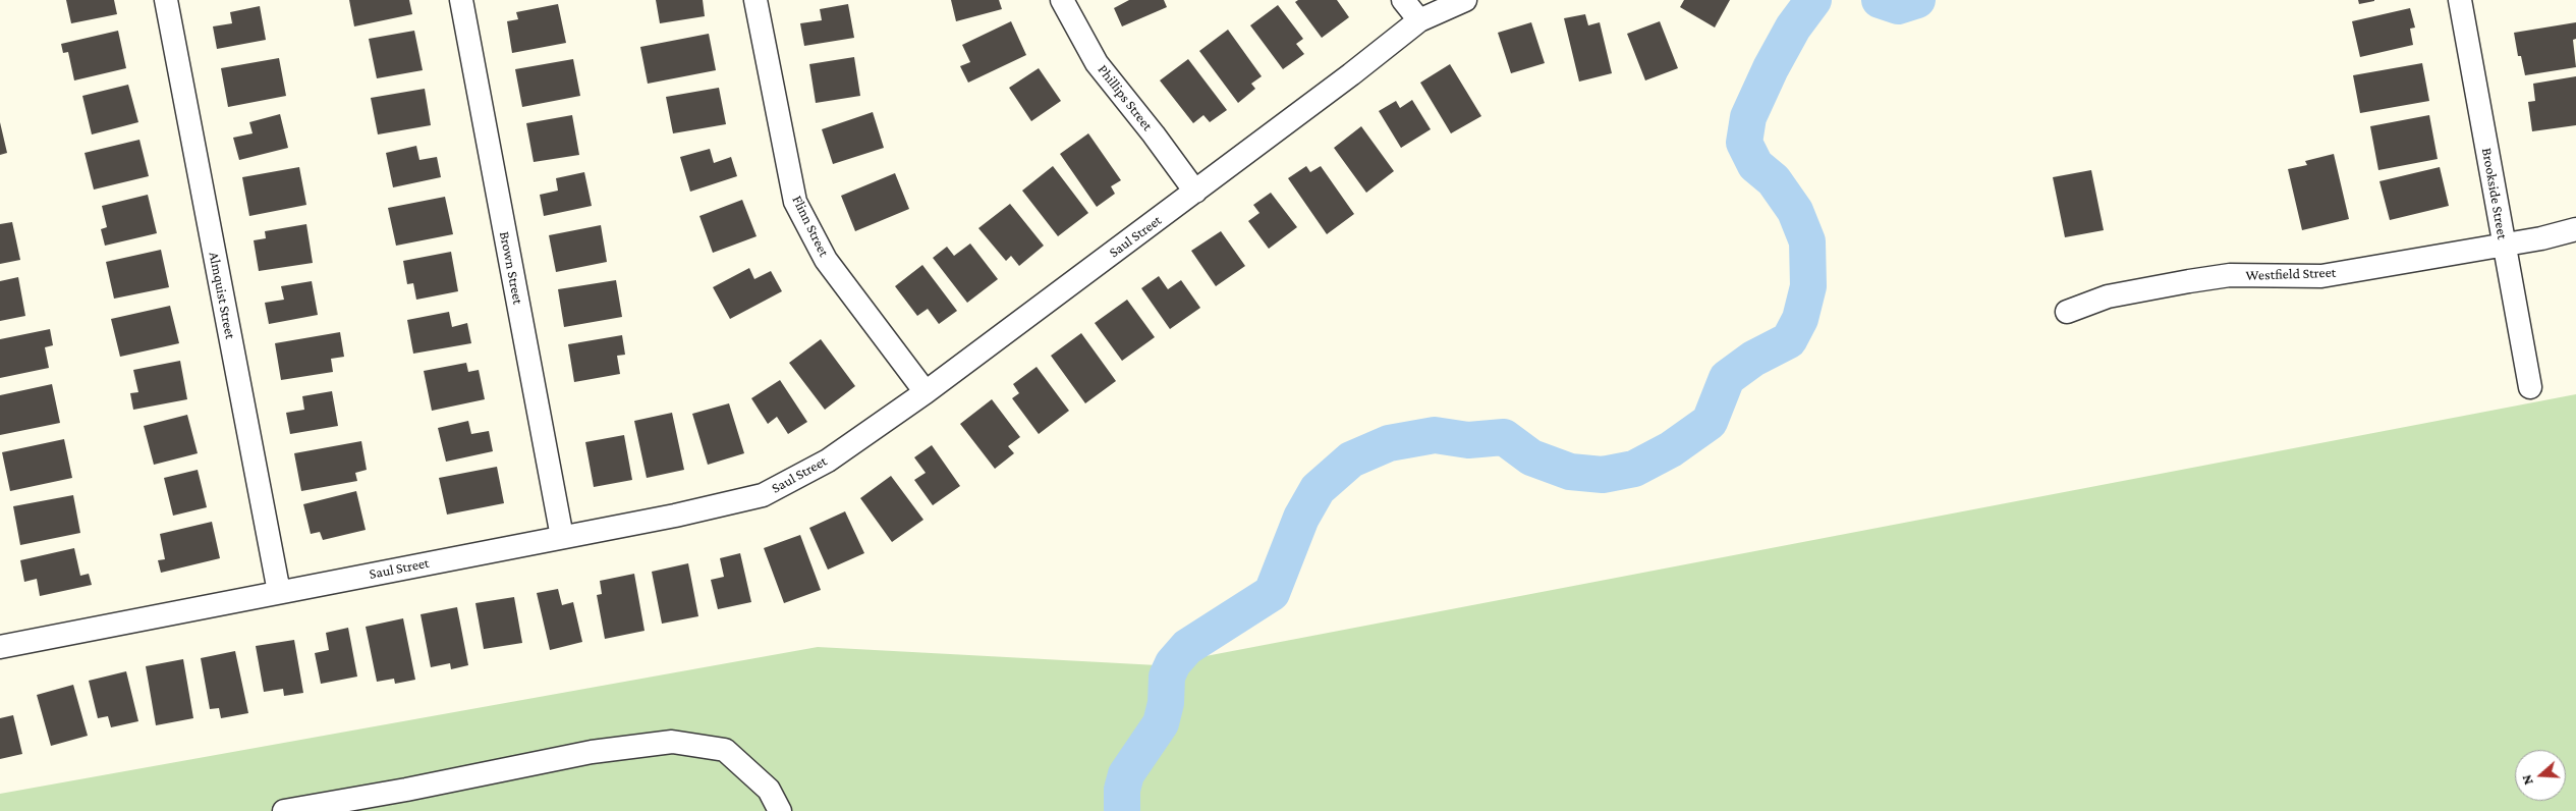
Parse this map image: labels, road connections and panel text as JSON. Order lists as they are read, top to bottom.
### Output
{
  "streets": {
    "street": [
      "Phillips Street",
      "Brookside Street",
      "Flinn Street",
      "Saul Street",
      "Brown Street",
      "Westfield Street",
      "Almquist Street"
    ]
  },
  "crossings": [
    ["Phillips Street", "Saul Street"],
    ["Brookside Street", "Westfield Street"],
    ["Flinn Street", "Saul Street"],
    ["Saul Street", "Brown Street"],
    ["Saul Street", "Almquist Street"]
  ],
  "north": "left"
}
